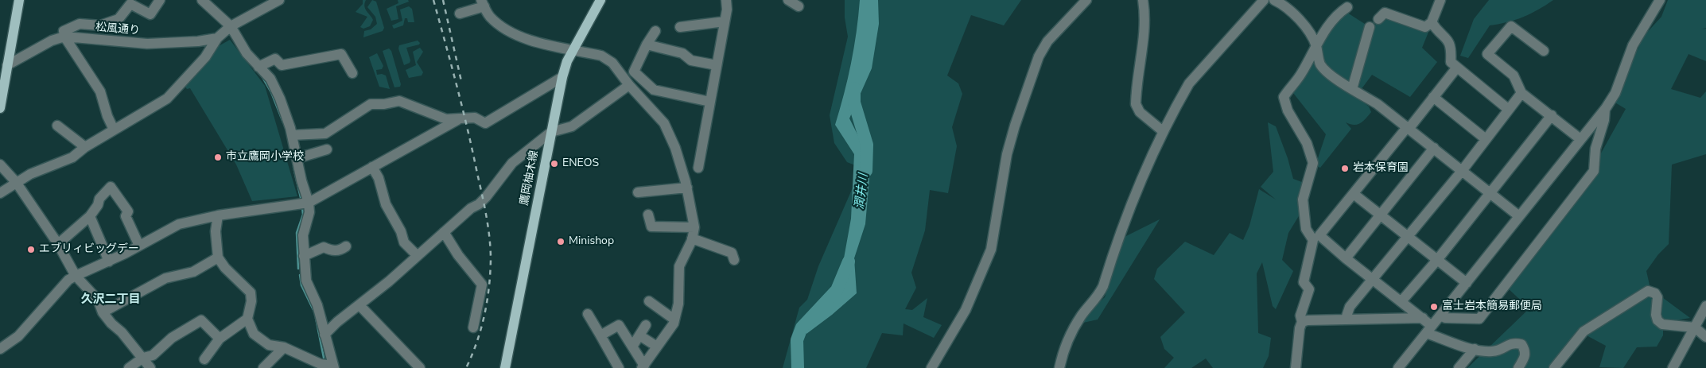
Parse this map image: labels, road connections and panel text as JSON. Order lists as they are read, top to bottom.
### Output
{
  "streets": {
    "main road": ["鷹岡柚木線"],
    "street": ["松風通り"]
  },
  "districts": ["久沢二丁目"],
  "water": ["潤井川"],
  "places": [
    "市立鷹岡小学校",
    "ENEOS",
    "岩本保育園",
    "Minishop",
    "エブリィビッグデー",
    "富士岩本簡易郵便局"
  ]
}
